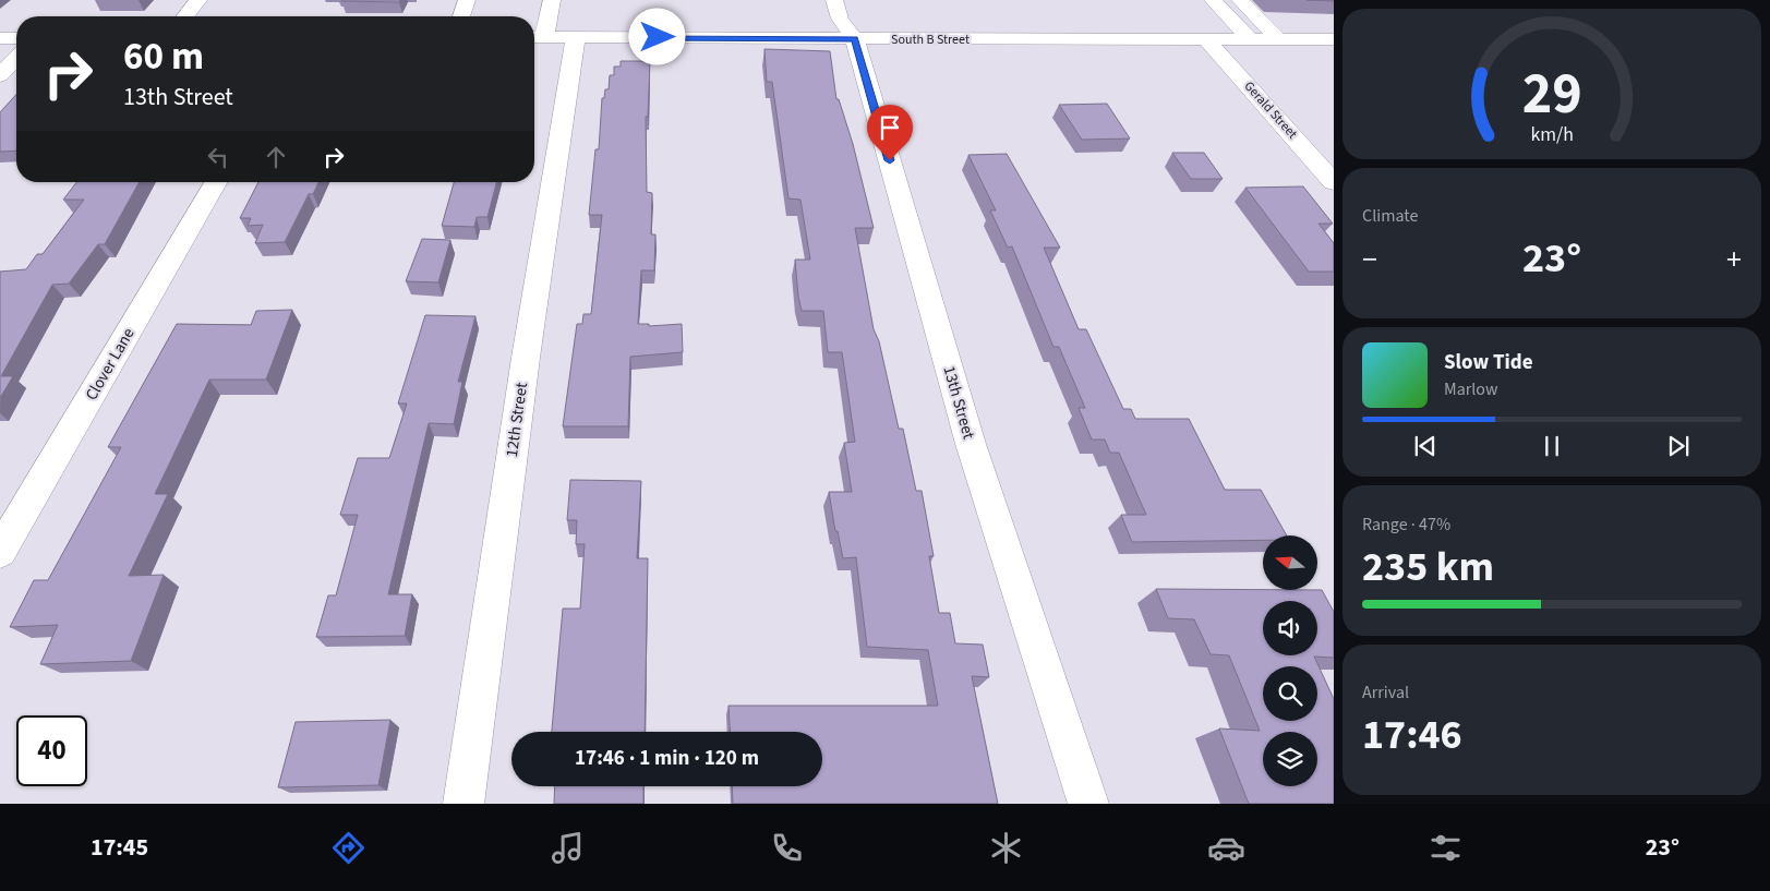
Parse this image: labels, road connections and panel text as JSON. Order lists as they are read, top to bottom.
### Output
{
  "streets": {
    "street": [
      "South B Street",
      "Gerald Street",
      "Clover Lane",
      "13th Street",
      "12th Street"
    ]
  },
  "crossings": [
    ["South B Street", "Gerald Street"],
    ["South B Street", "13th Street"],
    ["South B Street", "12th Street"]
  ],
  "north": "left",
  "page": {
    "turn": ["60 m", "13th Street"],
    "tile": [
      "Climate",
      ["Range · 47%", "235 km"],
      ["Arrival", "17:46"]
    ],
    "heat": ["−", "23°", "+"],
    "song": ["Slow Tide", "Marlow"],
    "limit": "40",
    "trip": "17:46 · 1 min · 120 m",
    "tabs": ["17:45", "23°"],
    "gauge": ["29", "km/h"]
  }
}
